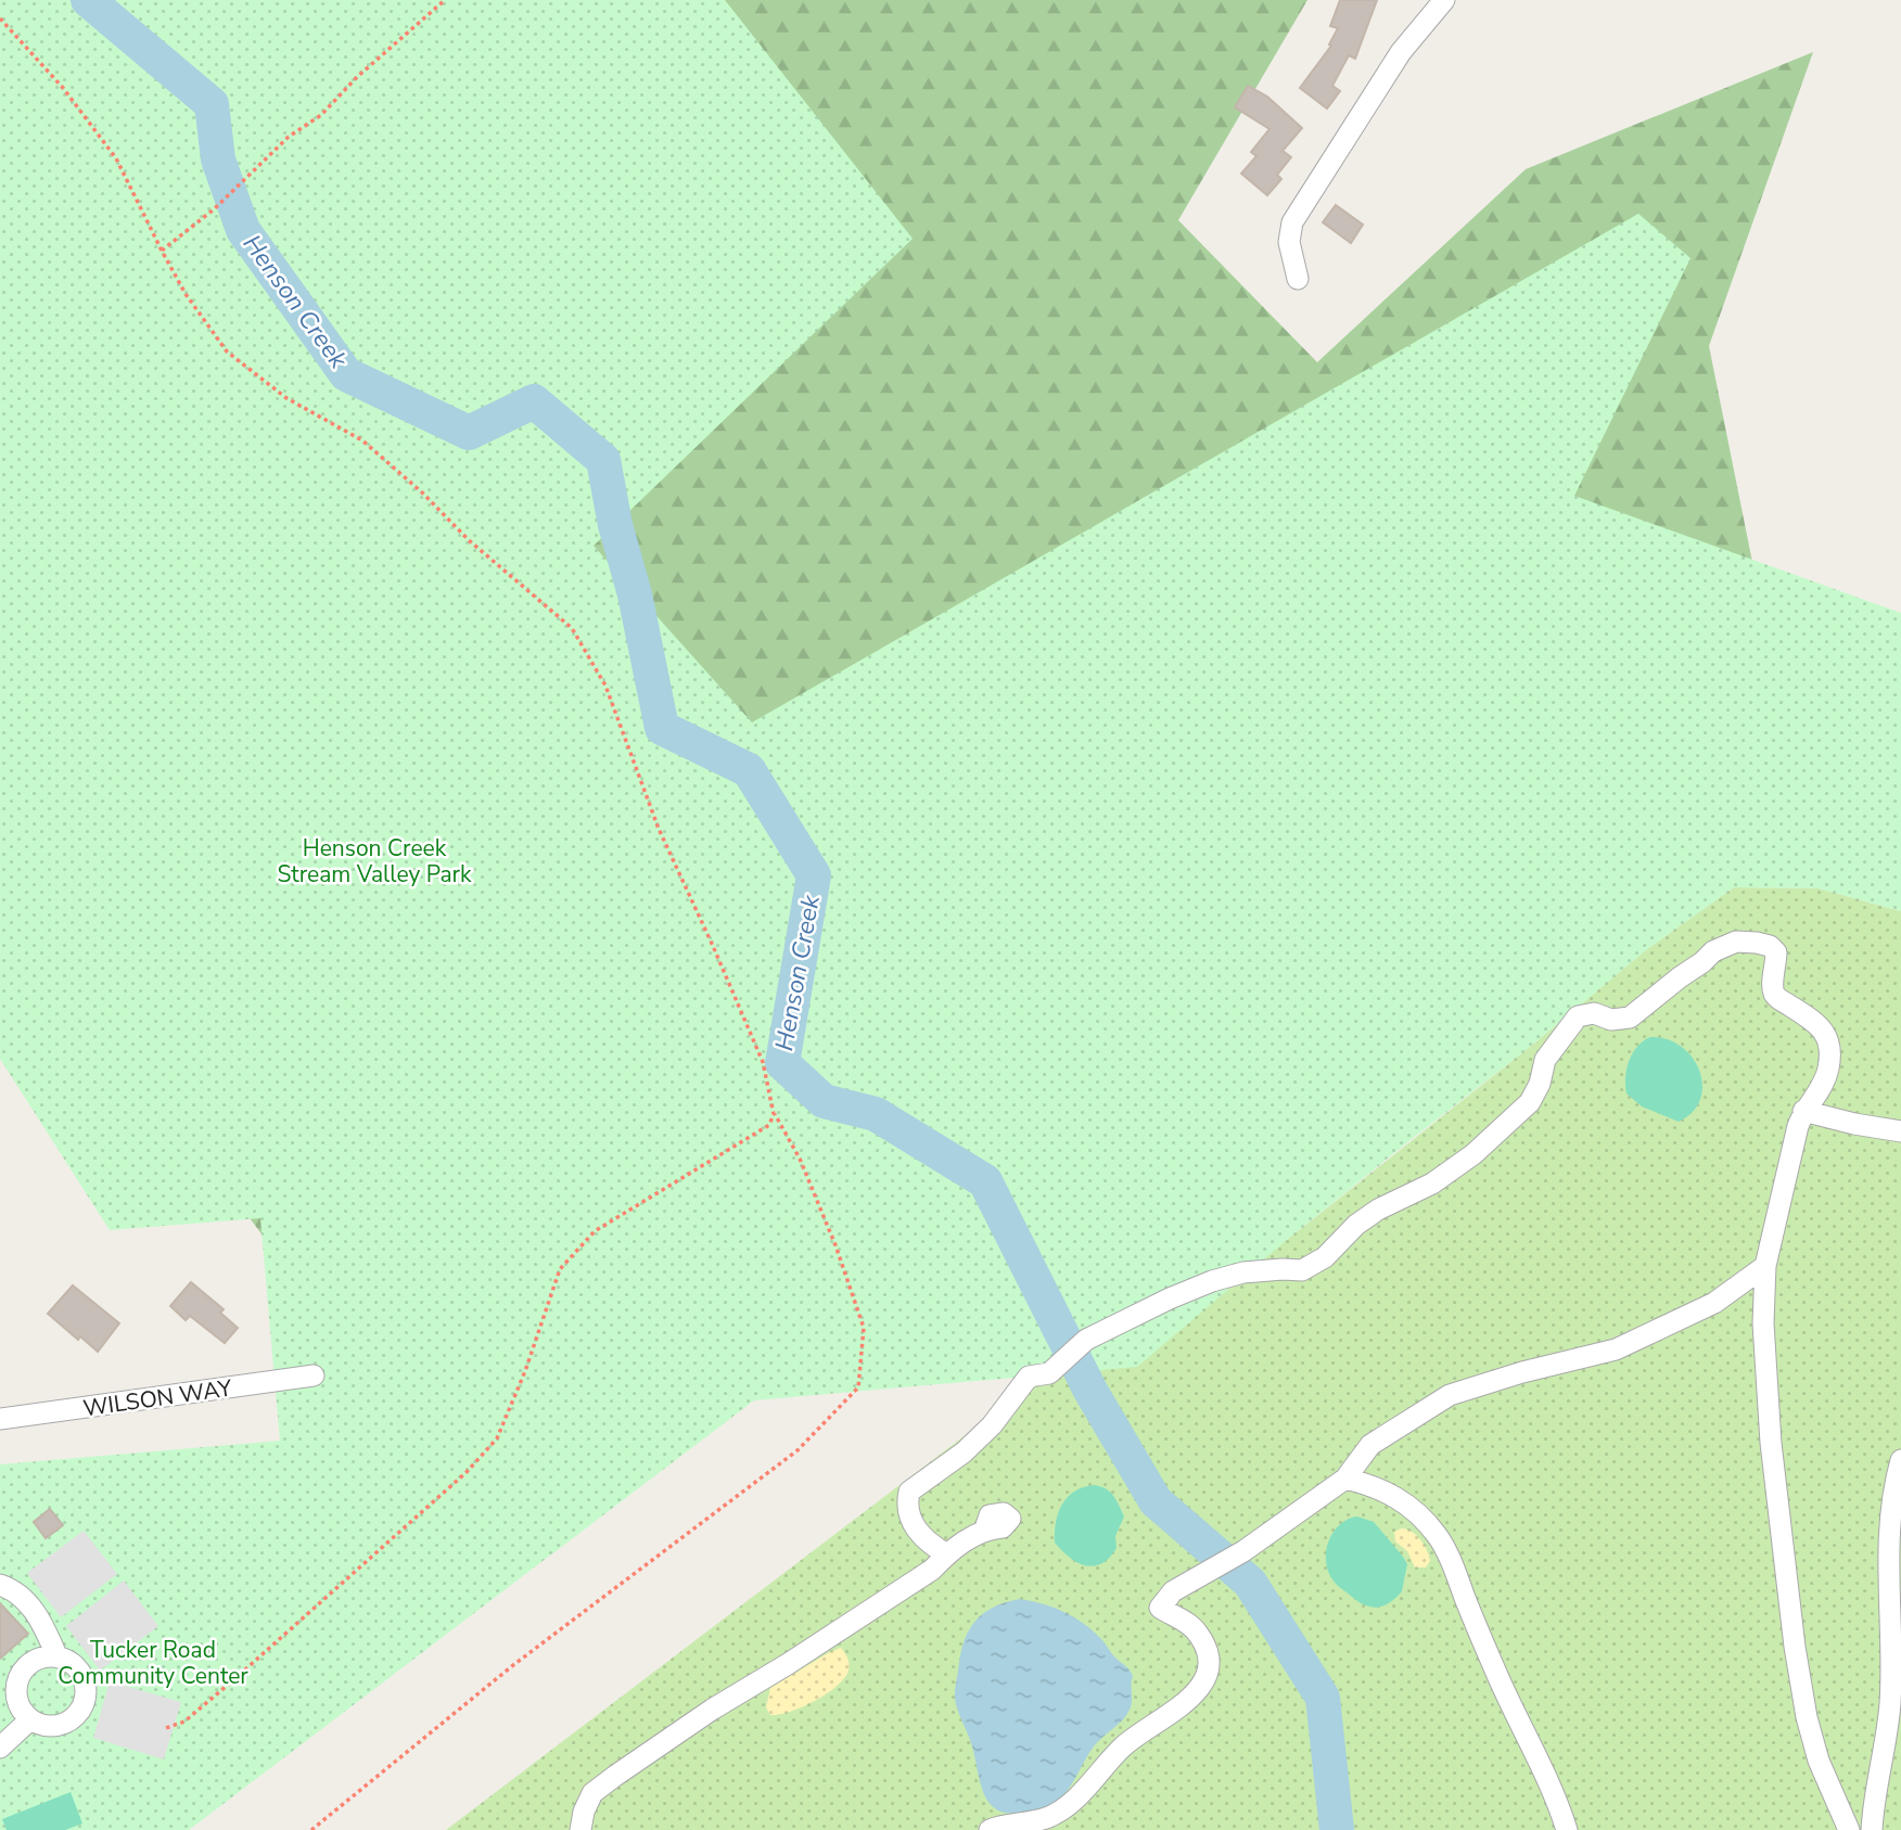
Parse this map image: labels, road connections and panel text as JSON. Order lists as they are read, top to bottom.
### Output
{
  "streets": {
    "street": ["WILSON WAY"]
  },
  "water": ["Henson Creek"],
  "parks": ["Henson Creek Stream Valley Park", "Tucker Road Community Center"]
}
